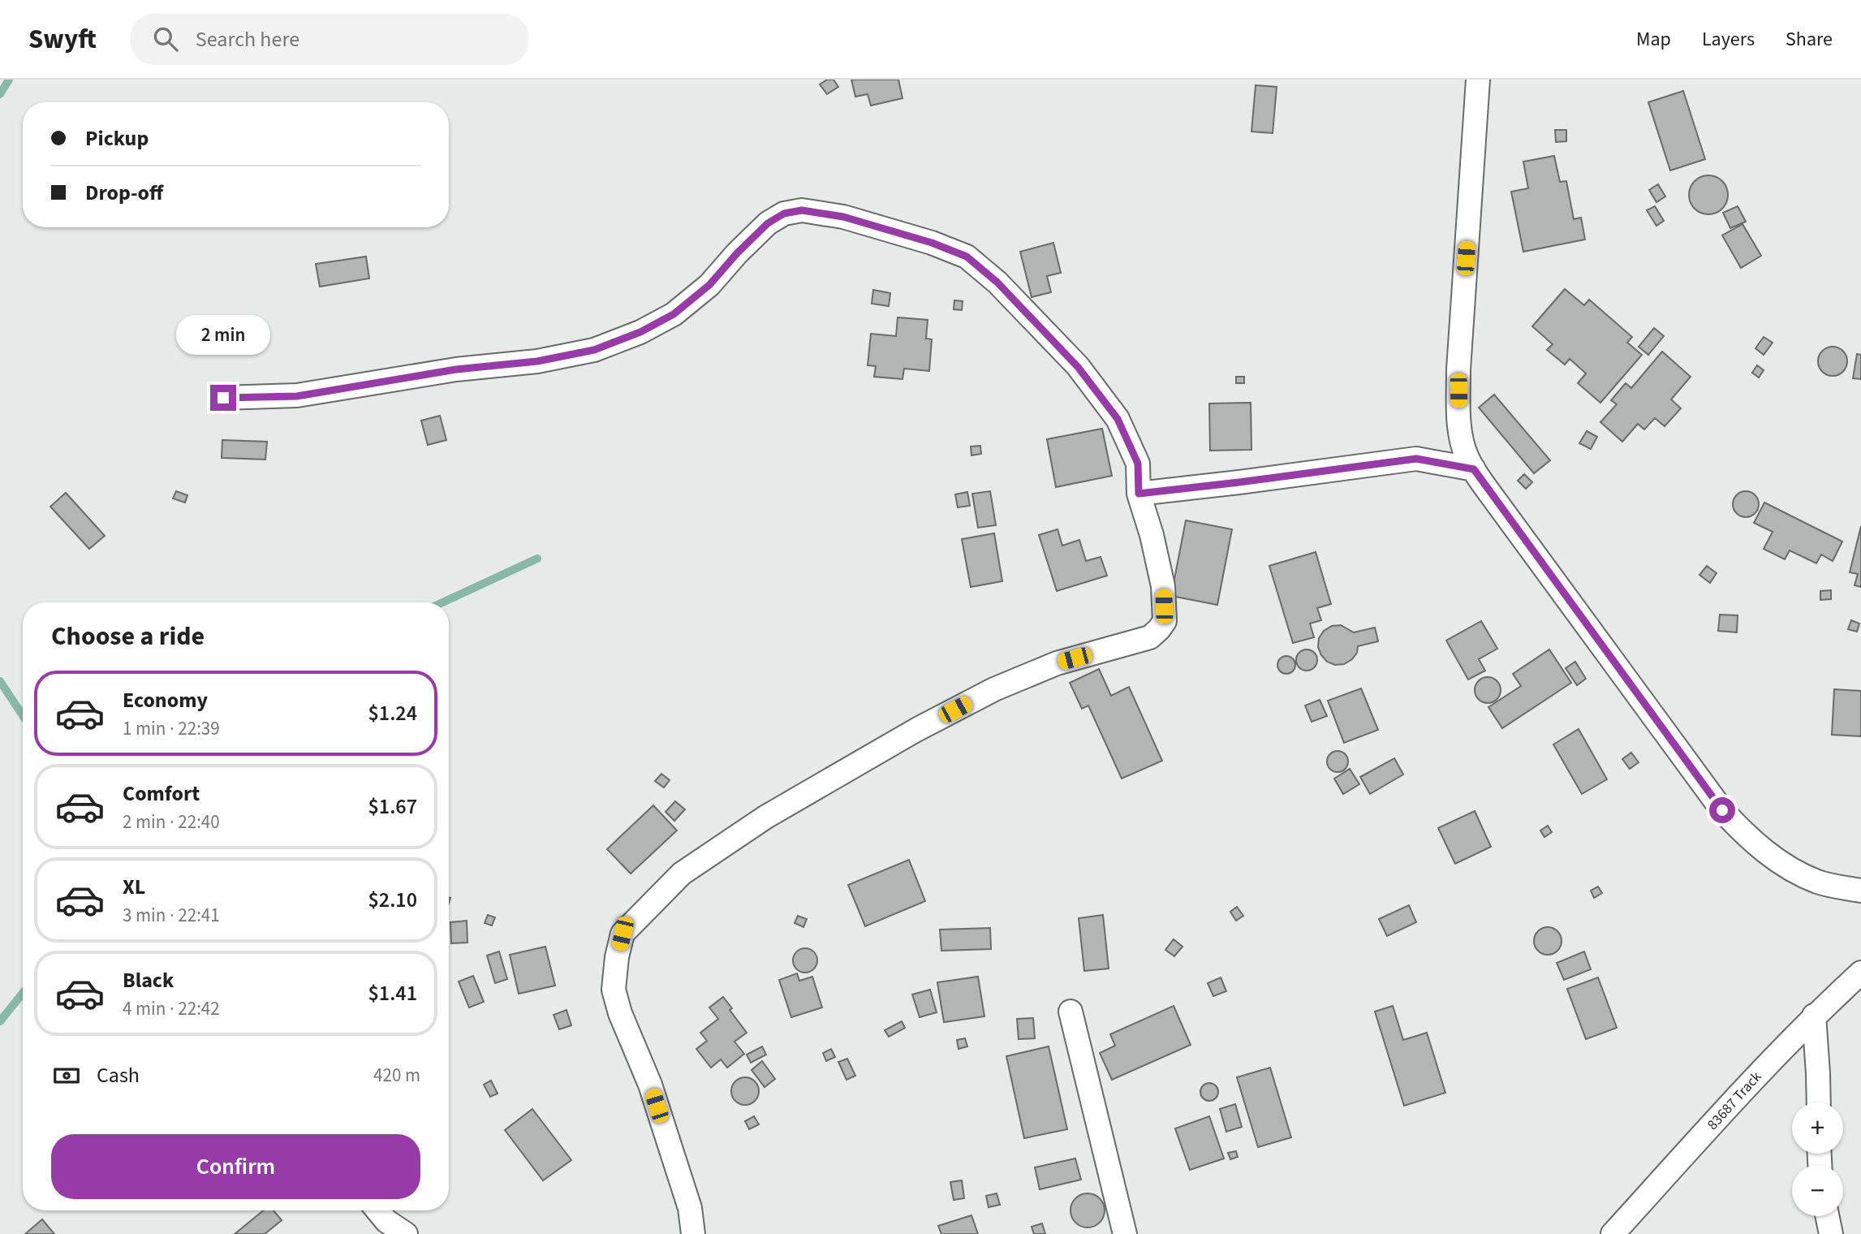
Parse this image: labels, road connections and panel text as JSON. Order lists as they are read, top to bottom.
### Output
{
  "streets": {
    "street": ["83687 Track"]
  },
  "page": {
    "header": "Swyft",
    "search": "Search here",
    "nav": ["Map", "Layers", "Share"],
    "banner": ["Pickup", "Drop-off"],
    "bubble": "2 min",
    "heading": "Choose a ride",
    "list": [
      {
        "name": "Economy",
        "note": "1 min · 22:39",
        "value": "$1.24"
      },
      {
        "name": "Comfort",
        "note": "2 min · 22:40",
        "value": "$1.67"
      },
      {
        "name": "XL",
        "note": "3 min · 22:41",
        "value": "$2.10"
      },
      {
        "name": "Black",
        "note": "4 min · 22:42",
        "value": "$1.41"
      }
    ],
    "pay": ["Cash", "420 m"],
    "map_buttons": ["+", "−"],
    "buttons": "Confirm"
  }
}
